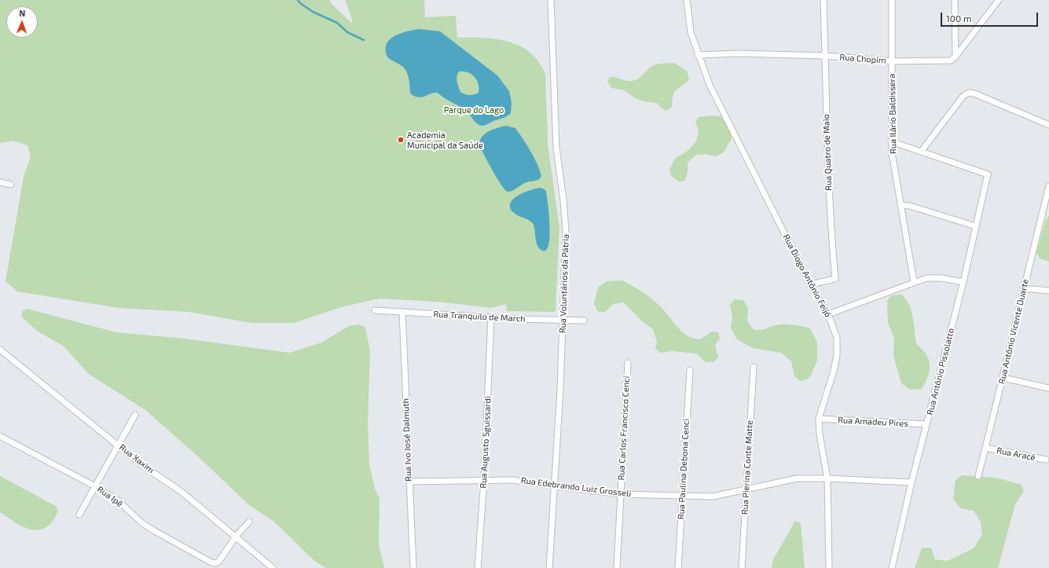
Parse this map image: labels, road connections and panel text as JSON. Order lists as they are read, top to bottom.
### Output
{
  "streets": {
    "street": [
      "Rua Chopim",
      "Rua Ilário Baldissera",
      "Rua Quatro de Maio",
      "Rua Diogo Antônio Feijó",
      "Rua Voluntários da Pátria",
      "Rua Tranquilo de March",
      "Rua Antônio Vicente Duarte",
      "Rua Antônio Pissolatto",
      "Rua Amadeu Pires",
      "Rua Carlos Francisco Cenci",
      "Rua Ivo José Dalmuth",
      "Rua Augusto Sguissardi",
      "Rua Aracê",
      "Rua Xaxim",
      "Rua Pierina Conte Matte",
      "Rua Paulina Debona Cenci",
      "Rua Edebrando Luiz Grosseli",
      "Rua Ipê"
    ]
  },
  "crossings": [
    ["Rua Chopim", "Rua Ilário Baldissera"],
    ["Rua Chopim", "Rua Quatro de Maio"],
    ["Rua Chopim", "Rua Diogo Antônio Feijó"],
    ["Rua Quatro de Maio", "Rua Diogo Antônio Feijó"],
    ["Rua Diogo Antônio Feijó", "Rua Amadeu Pires"],
    ["Rua Diogo Antônio Feijó", "Rua Edebrando Luiz Grosseli"],
    ["Rua Voluntários da Pátria", "Rua Tranquilo de March"],
    ["Rua Voluntários da Pátria", "Rua Edebrando Luiz Grosseli"],
    ["Rua Tranquilo de March", "Rua Ivo José Dalmuth"],
    ["Rua Tranquilo de March", "Rua Augusto Sguissardi"],
    ["Rua Antônio Vicente Duarte", "Rua Aracê"],
    ["Rua Antônio Pissolatto", "Rua Amadeu Pires"],
    ["Rua Antônio Pissolatto", "Rua Edebrando Luiz Grosseli"],
    ["Rua Carlos Francisco Cenci", "Rua Edebrando Luiz Grosseli"],
    ["Rua Ivo José Dalmuth", "Rua Edebrando Luiz Grosseli"],
    ["Rua Augusto Sguissardi", "Rua Edebrando Luiz Grosseli"],
    ["Rua Xaxim", "Rua Ipê"],
    ["Rua Pierina Conte Matte", "Rua Edebrando Luiz Grosseli"],
    ["Rua Paulina Debona Cenci", "Rua Edebrando Luiz Grosseli"]
  ],
  "parks": ["Parque do Lago"],
  "places": ["Academia Municipal da Saúde"],
  "scale_bar": "100 m",
  "north": "top"
}
